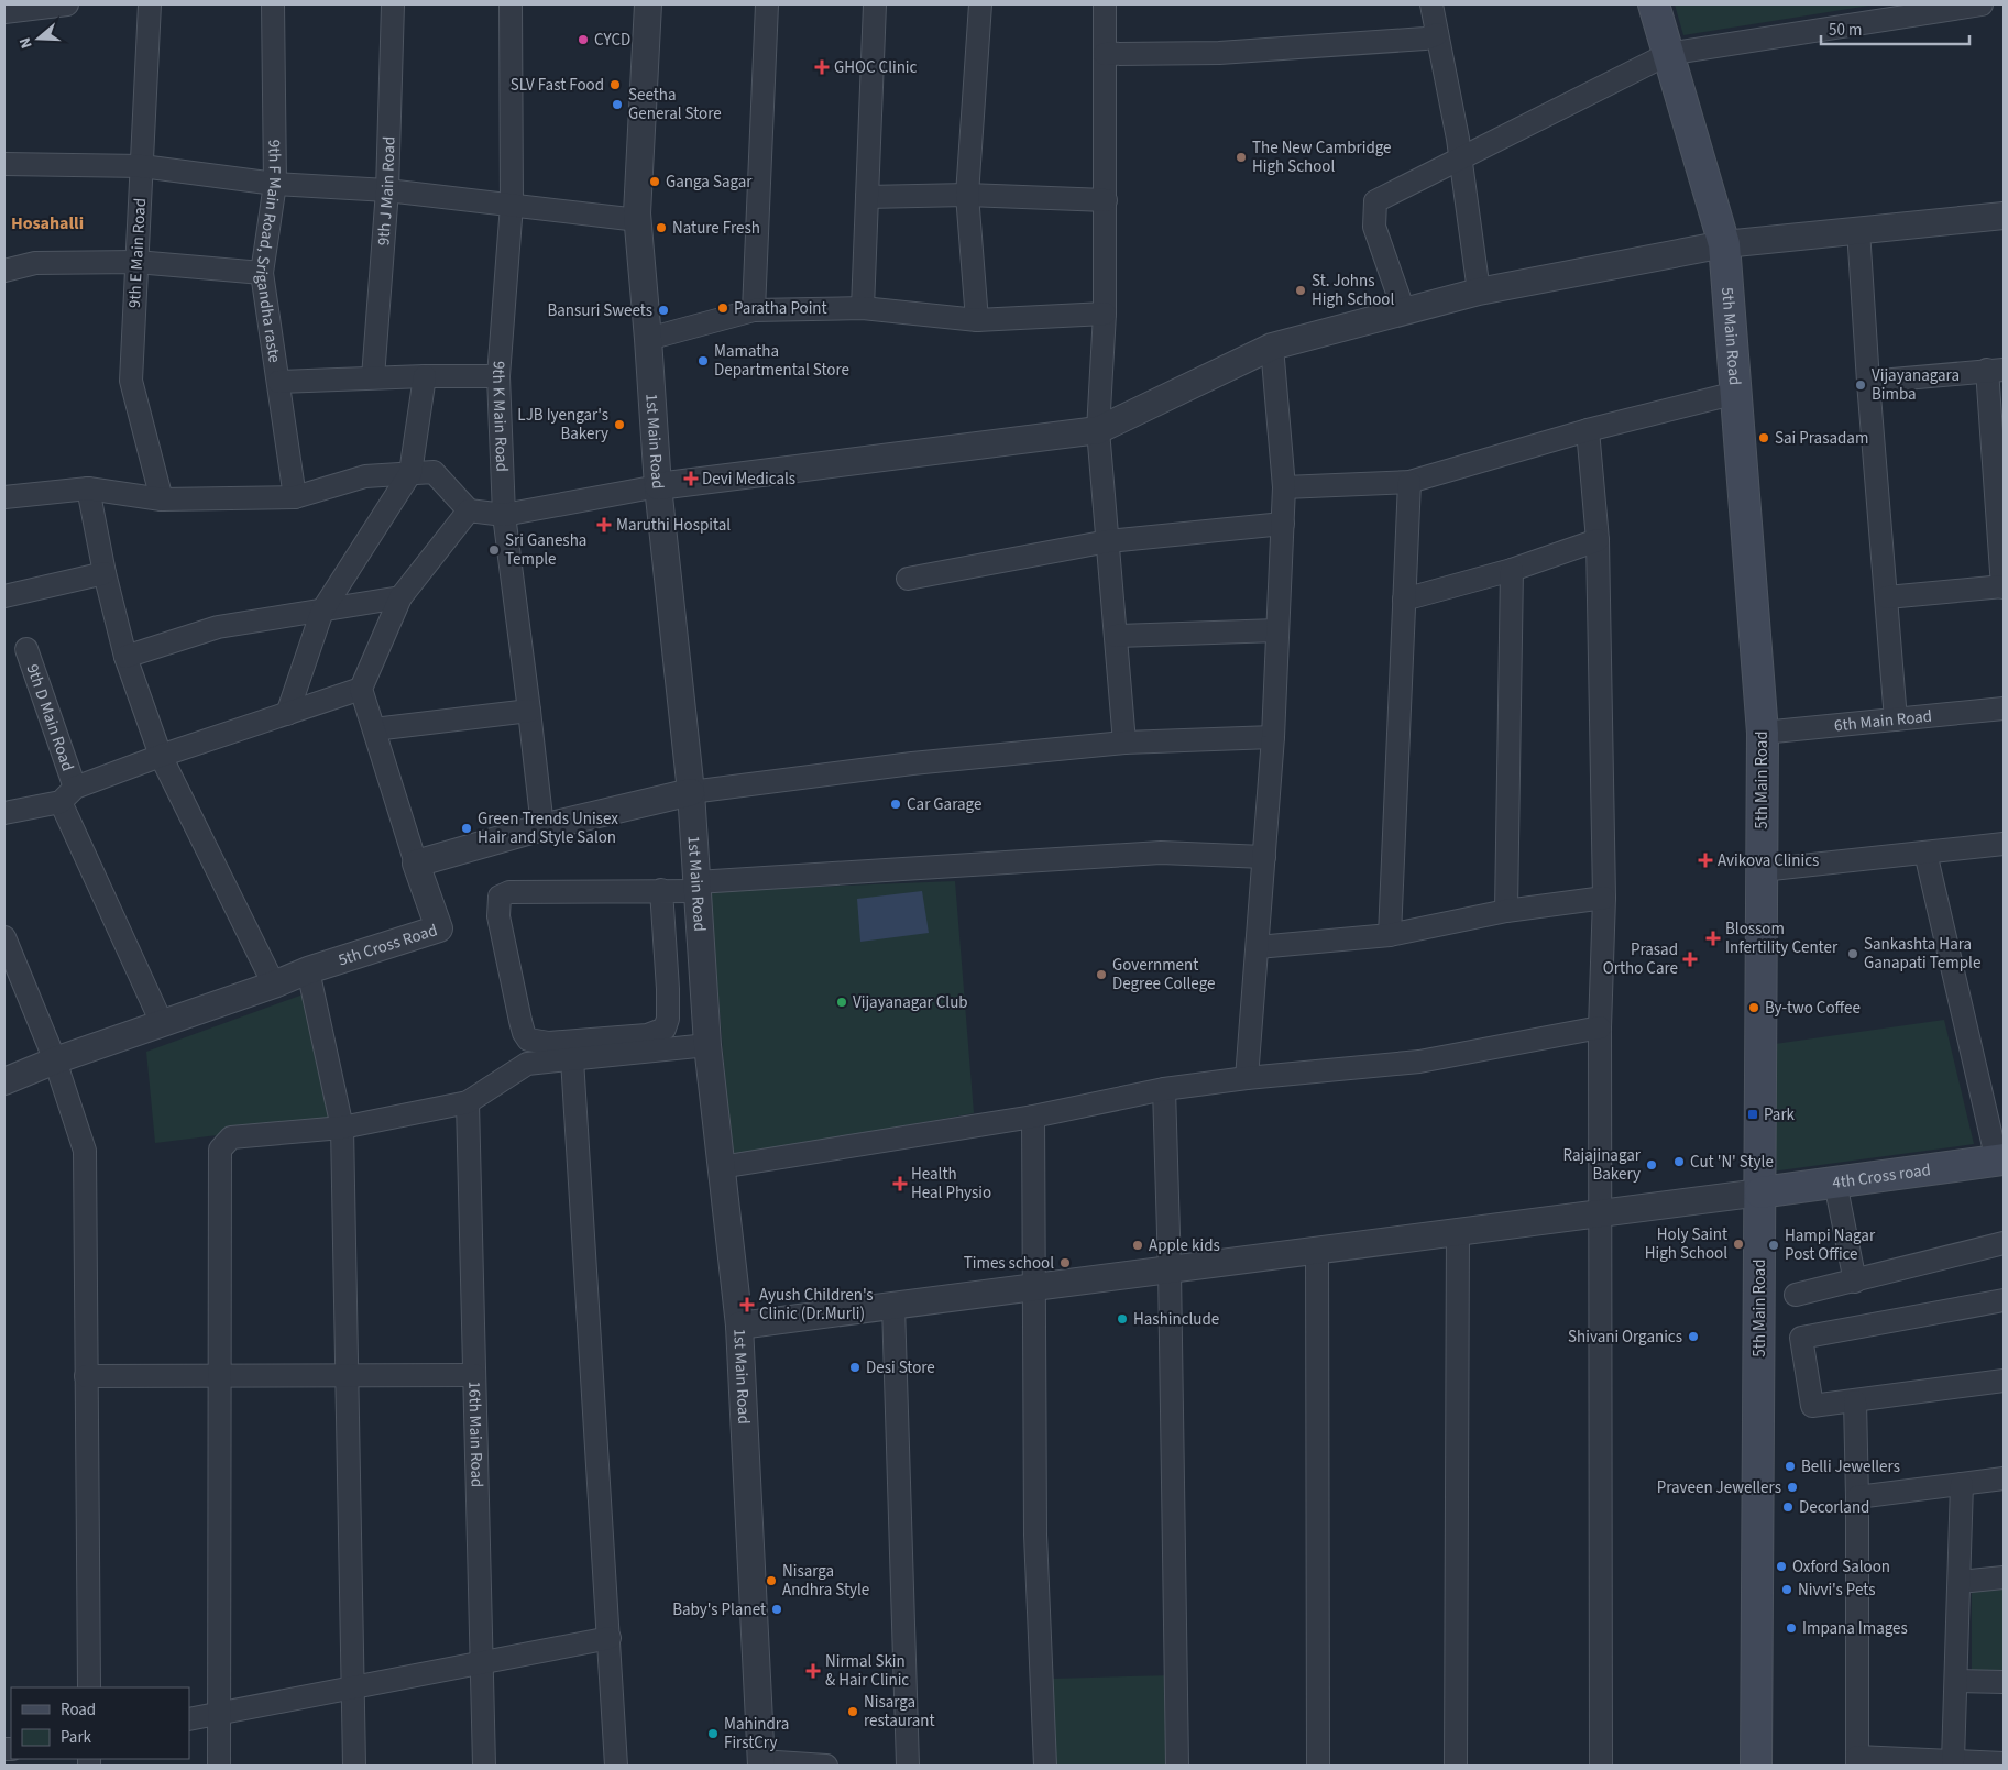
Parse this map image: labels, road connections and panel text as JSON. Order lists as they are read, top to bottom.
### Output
{
  "streets": {
    "main road": ["5th Main Road", "4th Cross road"],
    "street": [
      "9th J Main Road",
      "9th F Main Road, Srigandha raste",
      "9th E Main Road",
      "9th K Main Road",
      "1st Main Road",
      "9th D Main Road",
      "6th Main Road",
      "5th Cross Road",
      "16th Main Road"
    ]
  },
  "crossings": [
    ["5th Main Road", "6th Main Road"],
    ["5th Main Road", "4th Cross road"],
    ["9th D Main Road", "5th Cross Road"]
  ],
  "districts": ["Hosahalli"],
  "places": {
    "other": [
      "CYCD",
      "SLV Fast Food",
      "Seetha General Store",
      "The New Cambridge High School",
      "Ganga Sagar",
      "Nature Fresh",
      "St. Johns High School",
      "Paratha Point",
      "Bansuri Sweets",
      "Mamatha Departmental Store",
      "Vijayanagara Bimba",
      "LJB Iyengar's Bakery",
      "Sai Prasadam",
      "Sri Ganesha Temple",
      "Car Garage",
      "Green Trends Unisex Hair and Style Salon",
      "Sankashta Hara Ganapati Temple",
      "Government Degree College",
      "Vijayanagar Club",
      "By-two Coffee",
      "Cut 'N' Style",
      "Rajajinagar Bakery",
      "Holy Saint High School",
      "Apple kids",
      "Hampi Nagar Post Office",
      "Times school",
      "Hashinclude",
      "Shivani Organics",
      "Desi Store",
      "Belli Jewellers",
      "Praveen Jewellers",
      "Decorland",
      "Oxford Saloon",
      "Nisarga Andhra Style",
      "Nivvi's Pets",
      "Baby's Planet",
      "Impana Images",
      "Nisarga restaurant",
      "Mahindra FirstCry"
    ],
    "health": [
      "GHOC Clinic",
      "Devi Medicals",
      "Maruthi Hospital",
      "Avikova Clinics",
      "Blossom Infertility Center",
      "Prasad Ortho Care",
      "Health Heal Physio",
      "Ayush Children's Clinic (Dr.Murli)",
      "Nirmal Skin & Hair Clinic"
    ],
    "transit": ["Park"]
  },
  "legend": ["Road", "Park"],
  "scale_bar": "50 m",
  "north": "left"
}
